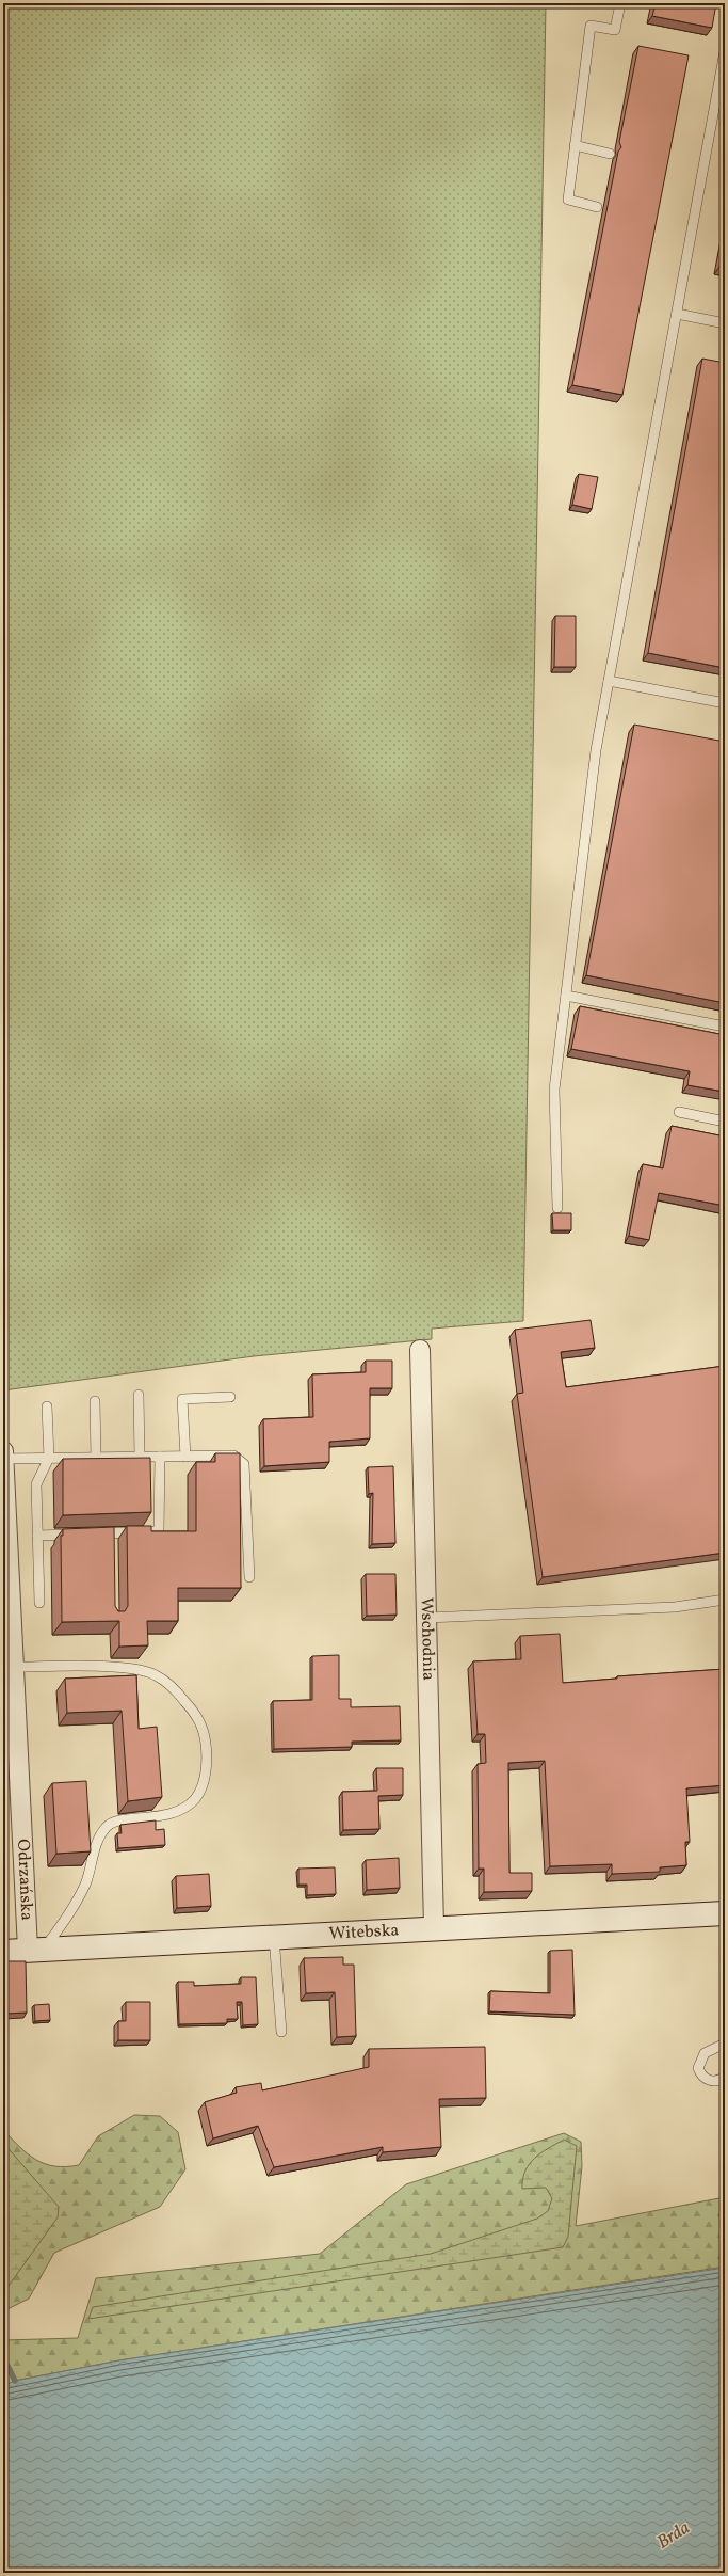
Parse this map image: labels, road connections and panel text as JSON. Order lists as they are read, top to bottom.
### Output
{
  "streets": {
    "street": ["Wschodnia", "Odrzańska", "Witebska"]
  },
  "crossings": [
    ["Wschodnia", "Witebska"],
    ["Odrzańska", "Witebska"]
  ],
  "water": ["Brda"]
}
